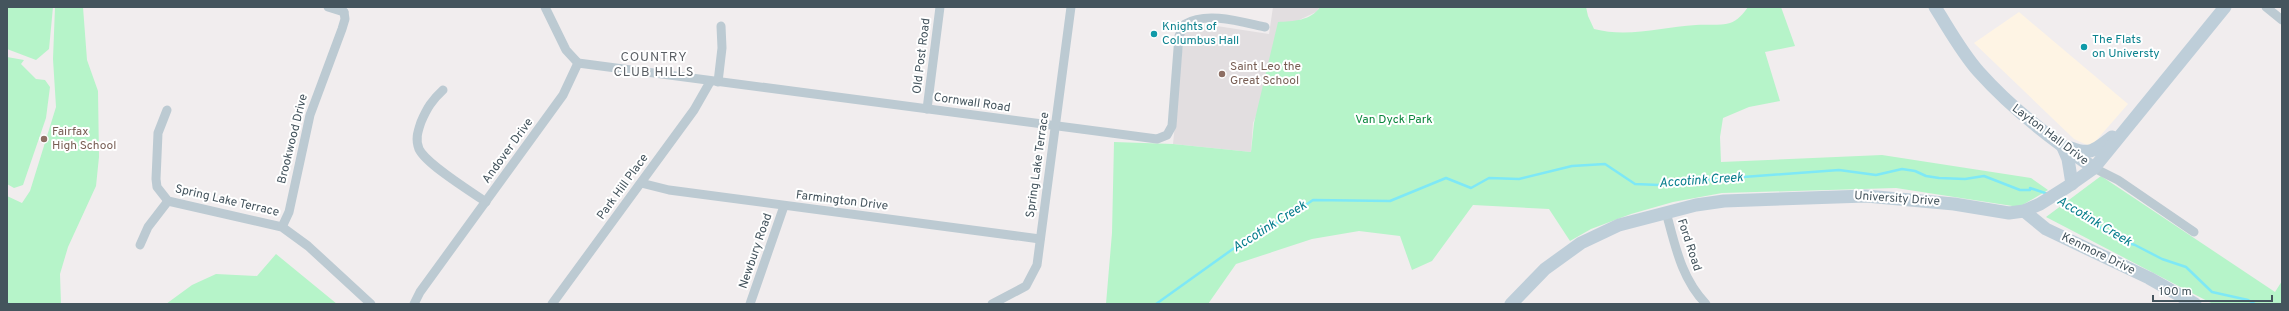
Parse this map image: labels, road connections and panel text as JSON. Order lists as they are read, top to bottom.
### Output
{
  "streets": {
    "street": [
      "Old Post Road",
      "Cornwall Road",
      "Layton Hall Drive",
      "Brookwood Drive",
      "Andover Drive",
      "Spring Lake Terrace",
      "Park Hill Place",
      "University Drive",
      "Farmington Drive",
      "Ford Road",
      "Newbury Road",
      "Kenmore Drive"
    ]
  },
  "crossings": [
    ["Old Post Road", "Cornwall Road"],
    ["Cornwall Road", "Andover Drive"],
    ["Cornwall Road", "Spring Lake Terrace"],
    ["Cornwall Road", "Park Hill Place"],
    ["Layton Hall Drive", "University Drive"],
    ["Brookwood Drive", "Spring Lake Terrace"],
    ["Spring Lake Terrace", "Farmington Drive"],
    ["Park Hill Place", "Farmington Drive"],
    ["University Drive", "Ford Road"],
    ["University Drive", "Kenmore Drive"],
    ["Farmington Drive", "Newbury Road"]
  ],
  "districts": ["COUNTRY CLUB HILLS"],
  "water": ["Accotink Creek"],
  "parks": ["Van Dyck Park"],
  "places": [
    "Knights of Columbus Hall",
    "The Flats on Universty",
    "Saint Leo the Great School",
    "Fairfax High School"
  ],
  "scale_bar": "100 m"
}
